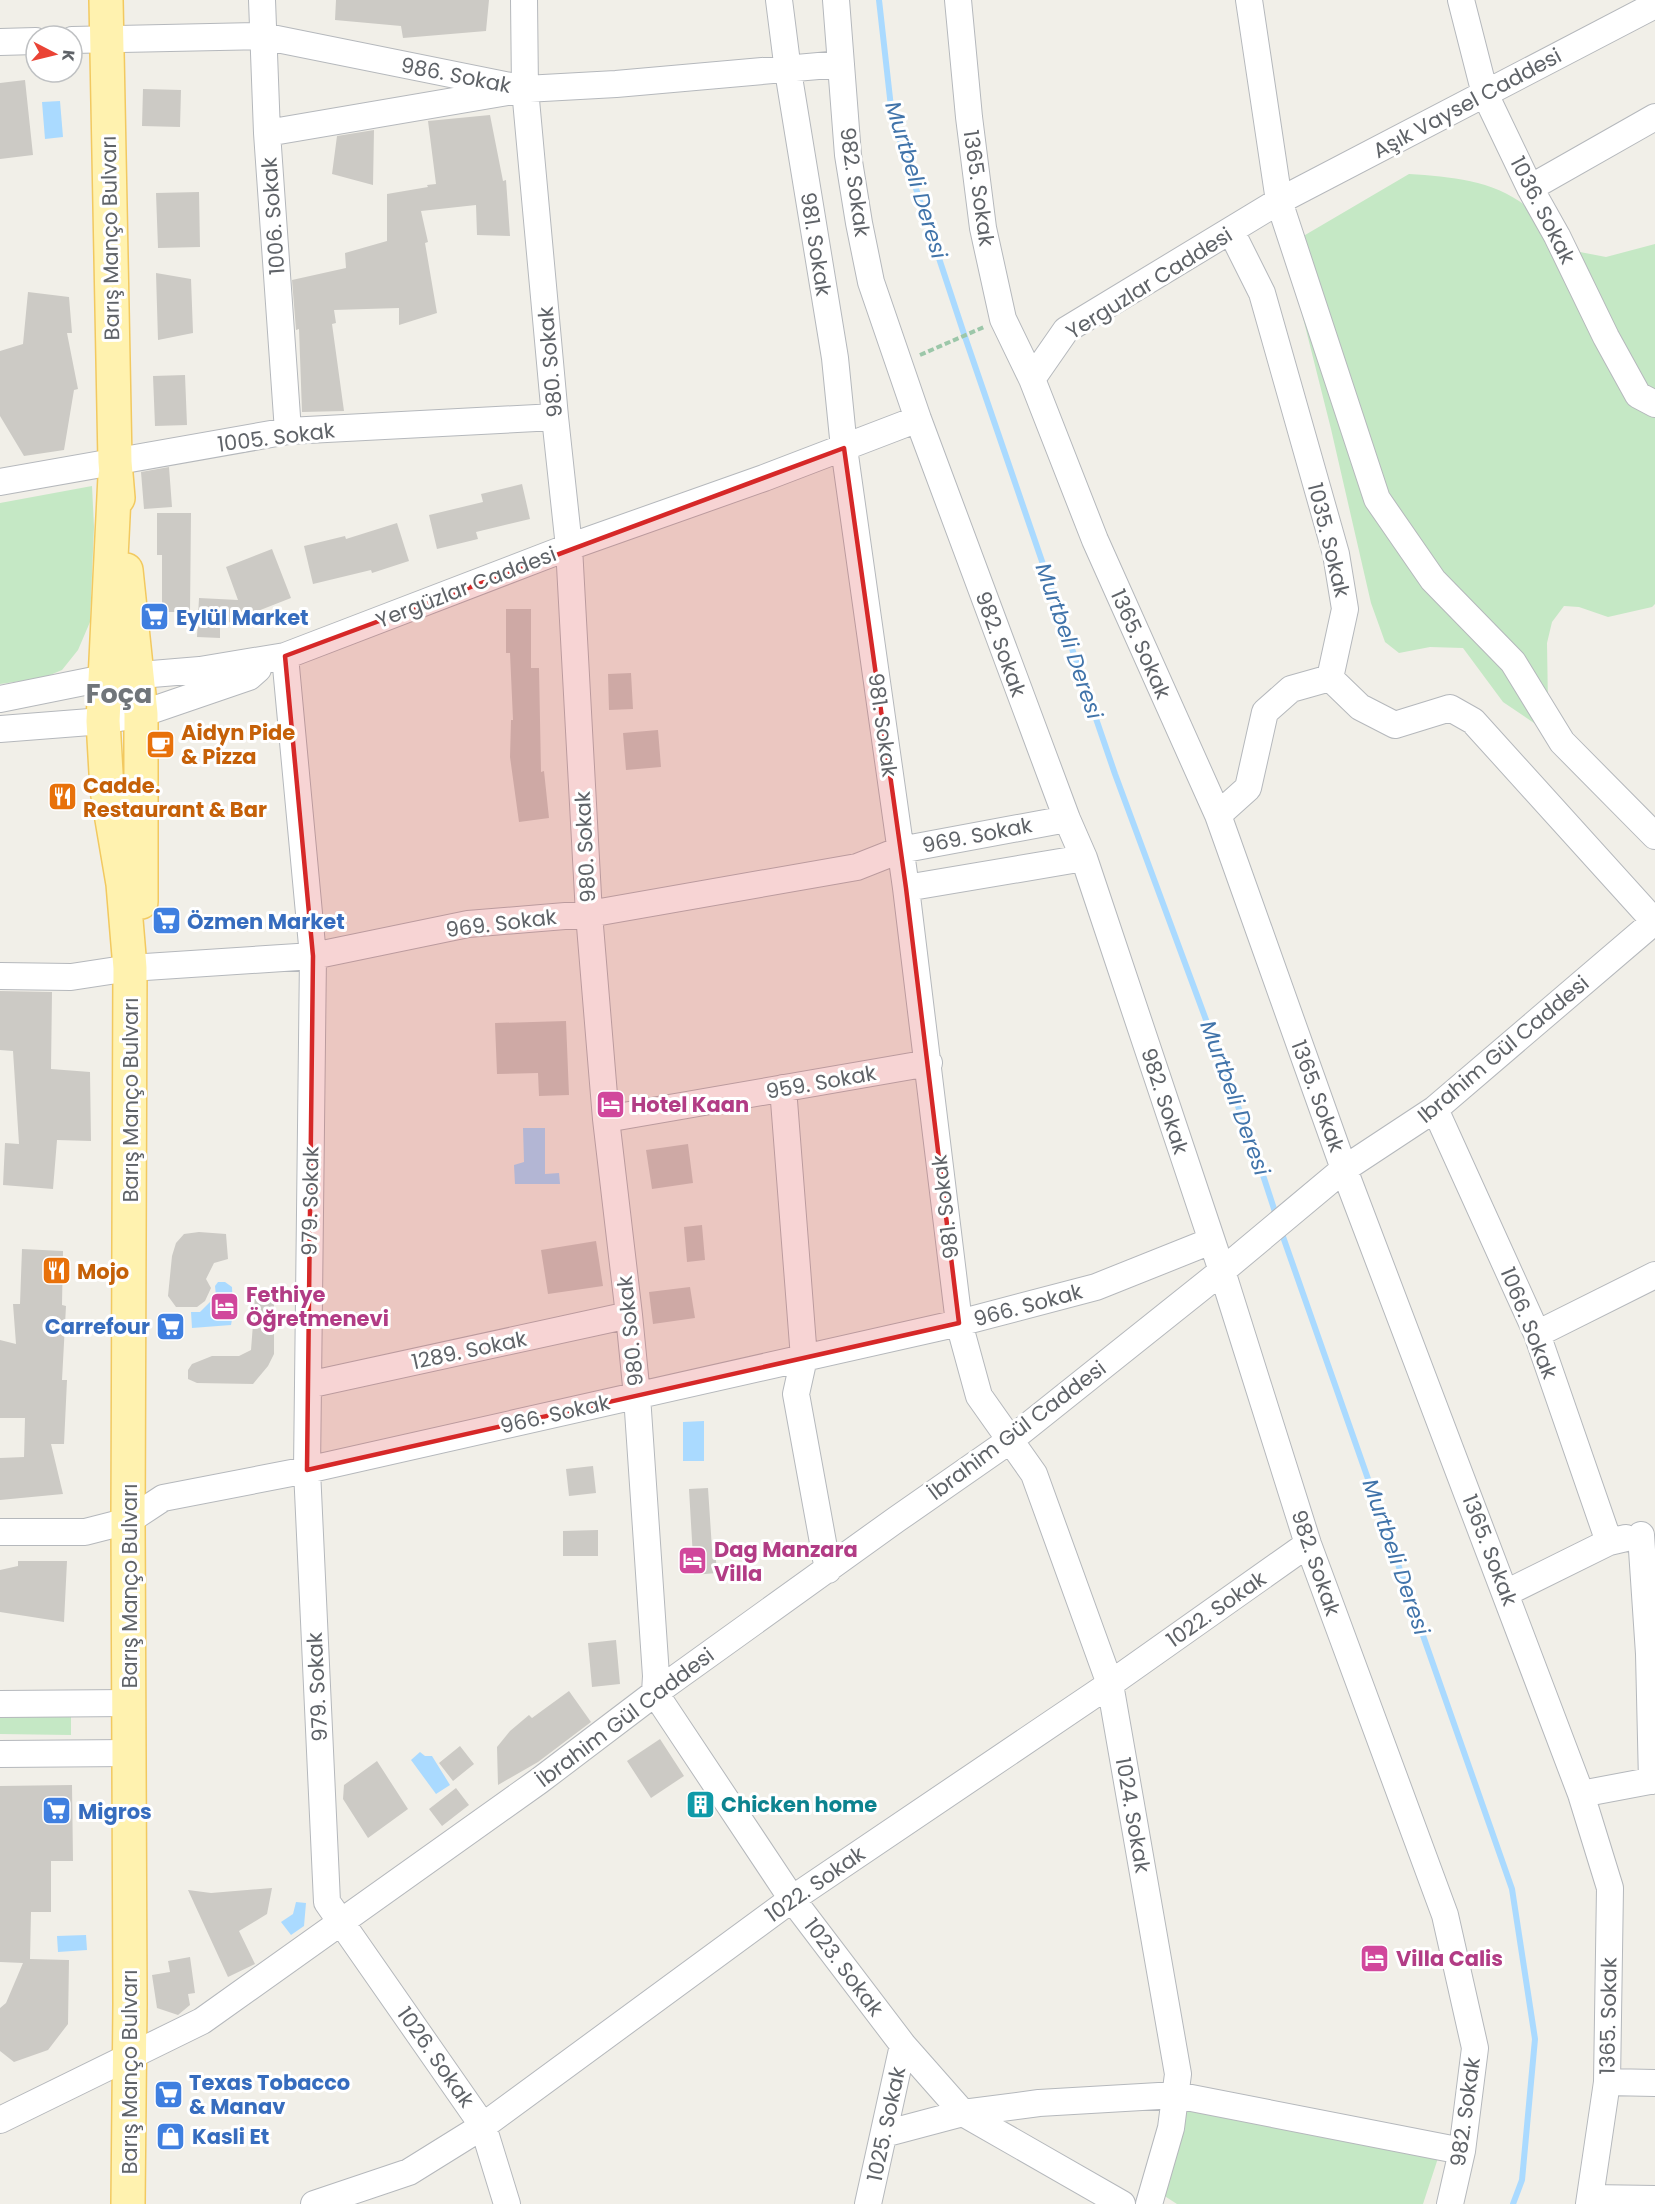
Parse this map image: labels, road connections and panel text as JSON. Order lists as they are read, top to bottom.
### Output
{
  "streets": {
    "main road": ["Barış Manço Bulvarı"],
    "street": [
      "986. Sokak",
      "Aşık Vaysel Caddesi",
      "982. Sokak",
      "1365. Sokak",
      "1036. Sokak",
      "1006. Sokak",
      "981. Sokak",
      "Yerguzlar Caddesi",
      "980. Sokak",
      "1005. Sokak",
      "1035. Sokak",
      "Yergüzlar Caddesi",
      "969. Sokak",
      "Ibrahim Gül Caddesi",
      "959. Sokak",
      "979. Sokak",
      "966. Sokak",
      "1066. Sokak",
      "1289. Sokak",
      "İbrahim Gül Caddesi",
      "1022. Sokak",
      "1024. Sokak",
      "1023. Sokak",
      "1026. Sokak",
      "1025. Sokak"
    ]
  },
  "crossings": [
    ["986. Sokak", "982. Sokak"],
    ["986. Sokak", "1006. Sokak"],
    ["986. Sokak", "Barış Manço Bulvarı"],
    ["986. Sokak", "981. Sokak"],
    ["986. Sokak", "980. Sokak"],
    ["Aşık Vaysel Caddesi", "1036. Sokak"],
    ["Aşık Vaysel Caddesi", "Yerguzlar Caddesi"],
    ["982. Sokak", "Yergüzlar Caddesi"],
    ["982. Sokak", "969. Sokak"],
    ["982. Sokak", "Ibrahim Gül Caddesi"],
    ["982. Sokak", "966. Sokak"],
    ["982. Sokak", "İbrahim Gül Caddesi"],
    ["982. Sokak", "1022. Sokak"],
    ["1365. Sokak", "Yerguzlar Caddesi"],
    ["1365. Sokak", "Ibrahim Gül Caddesi"],
    ["1006. Sokak", "1005. Sokak"],
    ["Barış Manço Bulvarı", "1005. Sokak"],
    ["Barış Manço Bulvarı", "Yergüzlar Caddesi"],
    ["Barış Manço Bulvarı", "969. Sokak"],
    ["Barış Manço Bulvarı", "966. Sokak"],
    ["Barış Manço Bulvarı", "İbrahim Gül Caddesi"],
    ["981. Sokak", "Yergüzlar Caddesi"],
    ["981. Sokak", "969. Sokak"],
    ["981. Sokak", "959. Sokak"],
    ["981. Sokak", "966. Sokak"],
    ["981. Sokak", "İbrahim Gül Caddesi"],
    ["981. Sokak", "1024. Sokak"],
    ["Yerguzlar Caddesi", "1035. Sokak"],
    ["980. Sokak", "1005. Sokak"],
    ["980. Sokak", "Yergüzlar Caddesi"],
    ["980. Sokak", "969. Sokak"],
    ["980. Sokak", "959. Sokak"],
    ["980. Sokak", "966. Sokak"],
    ["980. Sokak", "1289. Sokak"],
    ["980. Sokak", "İbrahim Gül Caddesi"],
    ["980. Sokak", "1023. Sokak"],
    ["Yergüzlar Caddesi", "979. Sokak"],
    ["969. Sokak", "979. Sokak"],
    ["Ibrahim Gül Caddesi", "1066. Sokak"],
    ["Ibrahim Gül Caddesi", "İbrahim Gül Caddesi"],
    ["979. Sokak", "966. Sokak"],
    ["979. Sokak", "1289. Sokak"],
    ["979. Sokak", "İbrahim Gül Caddesi"],
    ["979. Sokak", "1026. Sokak"],
    ["İbrahim Gül Caddesi", "1024. Sokak"],
    ["İbrahim Gül Caddesi", "1023. Sokak"],
    ["İbrahim Gül Caddesi", "1026. Sokak"],
    ["1022. Sokak", "1024. Sokak"],
    ["1022. Sokak", "1023. Sokak"],
    ["1022. Sokak", "1026. Sokak"],
    ["1023. Sokak", "1025. Sokak"]
  ],
  "districts": ["Foça"],
  "water": ["Murtbeli Deresi"],
  "places": {
    "supermarket": [
      "Eylül Market",
      "Özmen Market",
      "Carrefour",
      "Migros",
      "Texas Tobacco & Manav"
    ],
    "cafe": ["Aidyn Pide & Pizza"],
    "restaurant": ["Cadde. Restaurant & Bar", "Mojo"],
    "hotel": [
      "Hotel Kaan",
      "Fethiye Öğretmenevi",
      "Dag Manzara Villa",
      "Villa Calis"
    ],
    "building": ["Chicken home"],
    "shop": ["Kasli Et"]
  },
  "north": "right"
}
